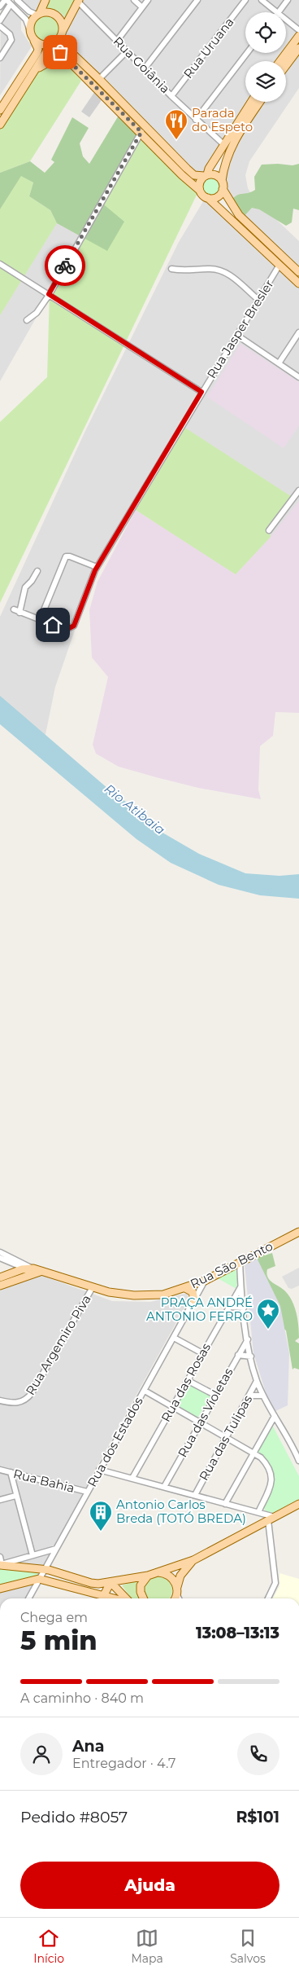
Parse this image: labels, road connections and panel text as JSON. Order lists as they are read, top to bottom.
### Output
{
  "streets": {
    "main road": ["Rua São Bento"],
    "street": [
      "Rua Uruana",
      "Rua Goiânia",
      "Rua Jasper Bresler",
      "Rua Argemiro Piva",
      "Rua das Rosas",
      "Rua das Violetas",
      "Rua das Tulipas",
      "Rua dos Estados",
      "Rua Bahia"
    ]
  },
  "crossings": [
    ["Rua Uruana", "Rua Goiânia"],
    ["Rua São Bento", "Rua Argemiro Piva"],
    ["Rua São Bento", "Rua dos Estados"],
    ["Rua dos Estados", "Rua Bahia"]
  ],
  "water": ["Rio Atibaia"],
  "places": {
    "restaurant": ["Parada do Espeto"],
    "place": ["PRAÇA ANDRÉ ANTONIO FERRO"],
    "building": ["Antonio Carlos Breda (TOTÓ BREDA)"]
  },
  "page": {
    "heading": ["5 min", "Chega em", "13:08–13:13"],
    "panel": [
      "Ana",
      "Entregador · 4.7",
      "Pedido #8057",
      "R$101"
    ],
    "bar": "A caminho · 840 m",
    "buttons": "Ajuda",
    "tabs": ["Início", "Mapa", "Salvos"]
  }
}
